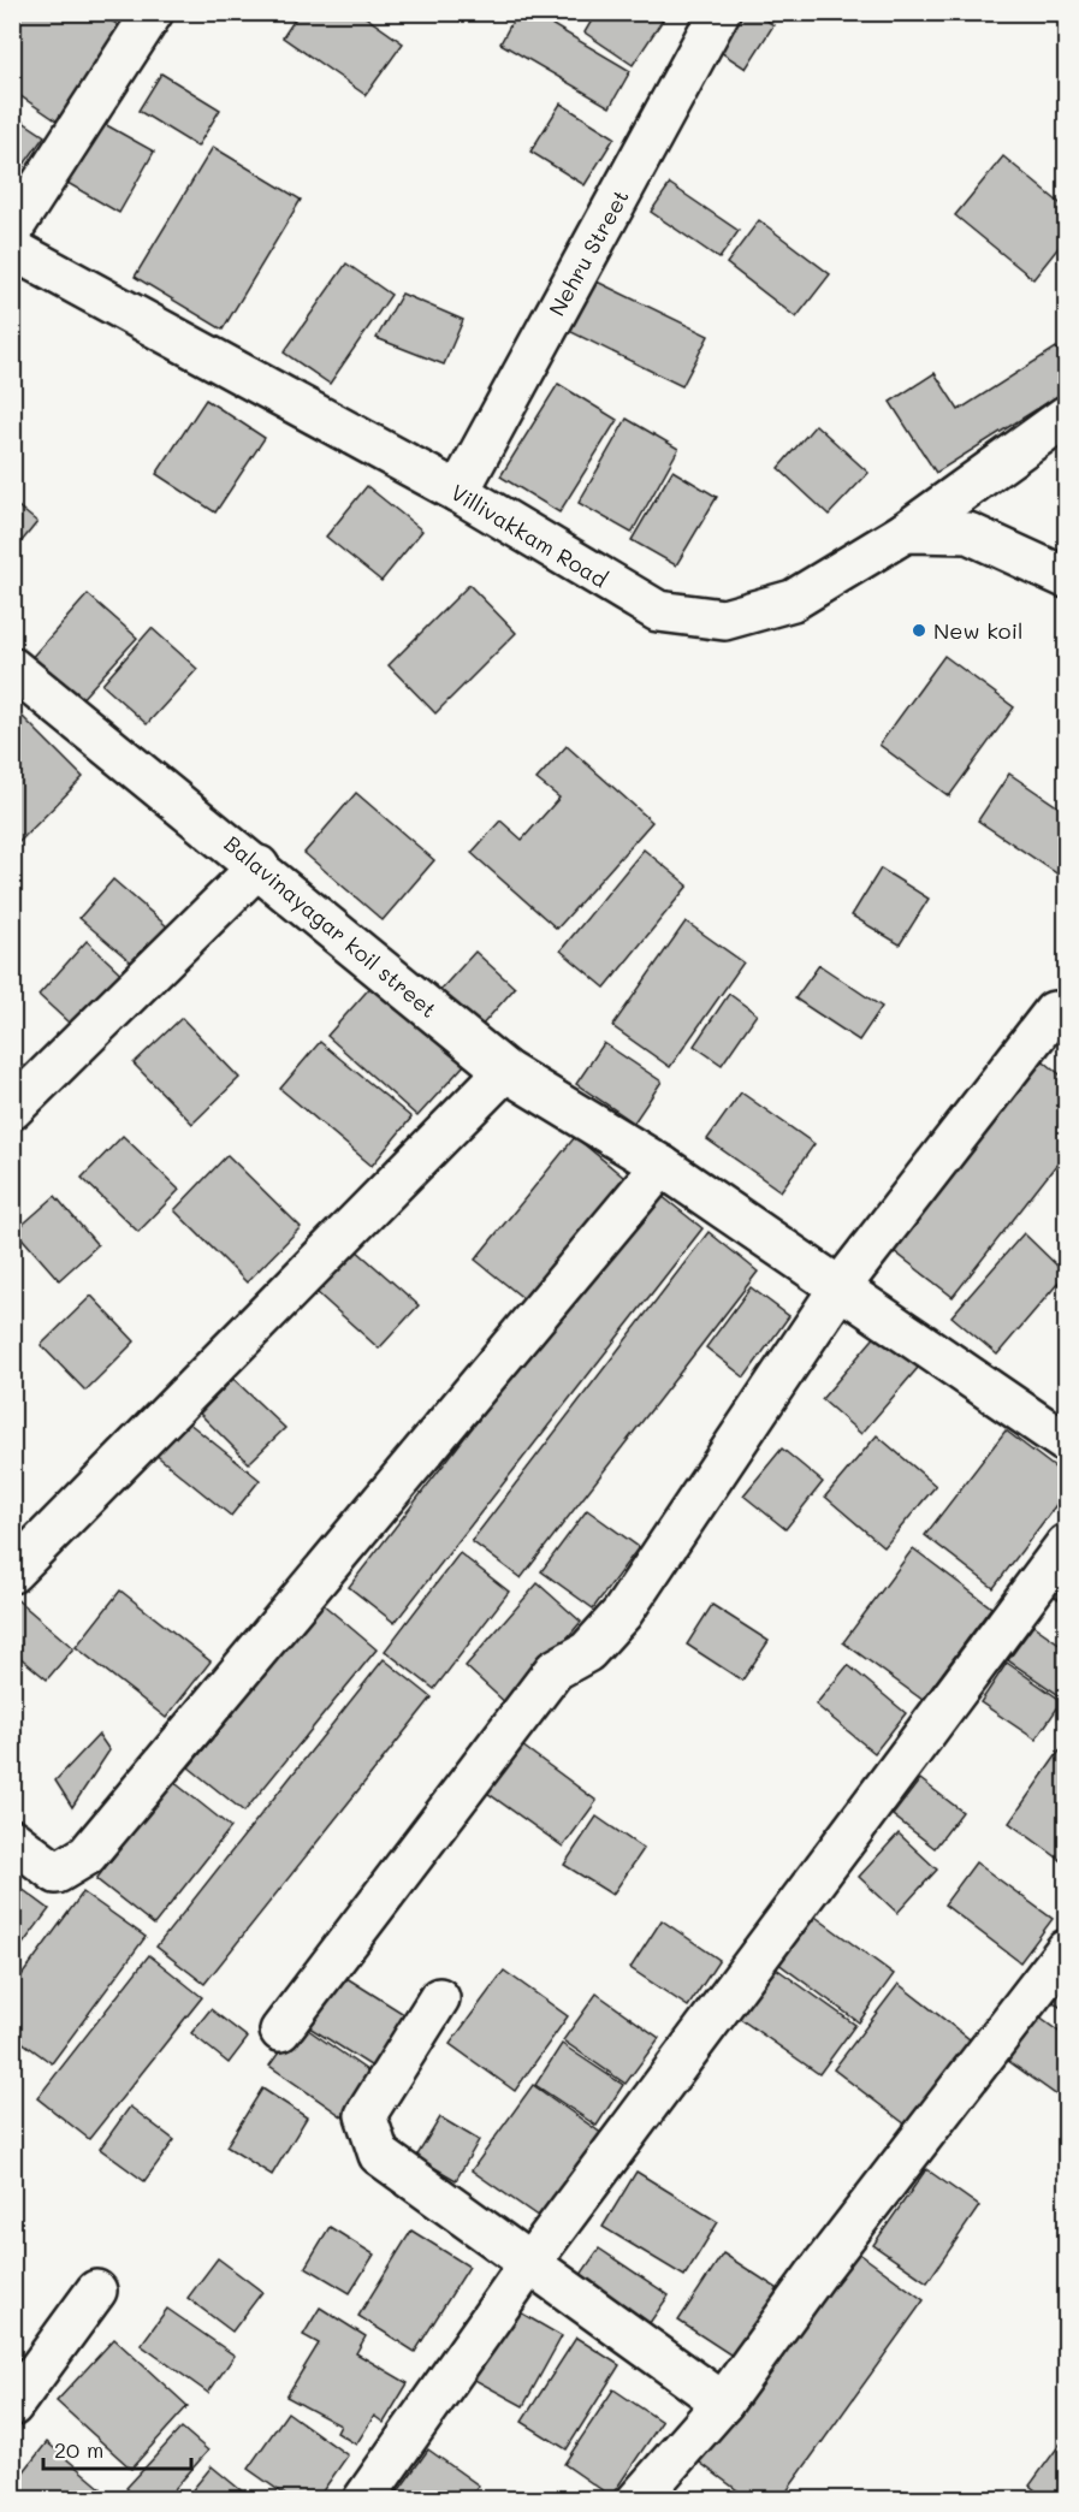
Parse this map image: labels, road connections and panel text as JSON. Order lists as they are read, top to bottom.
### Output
{
  "streets": {
    "street": ["Nehru Street", "Villivakkam Road", "Balavinayagar koil street"]
  },
  "crossings": [
    ["Nehru Street", "Villivakkam Road"]
  ],
  "places": ["New koil"],
  "scale_bar": "20 m"
}
